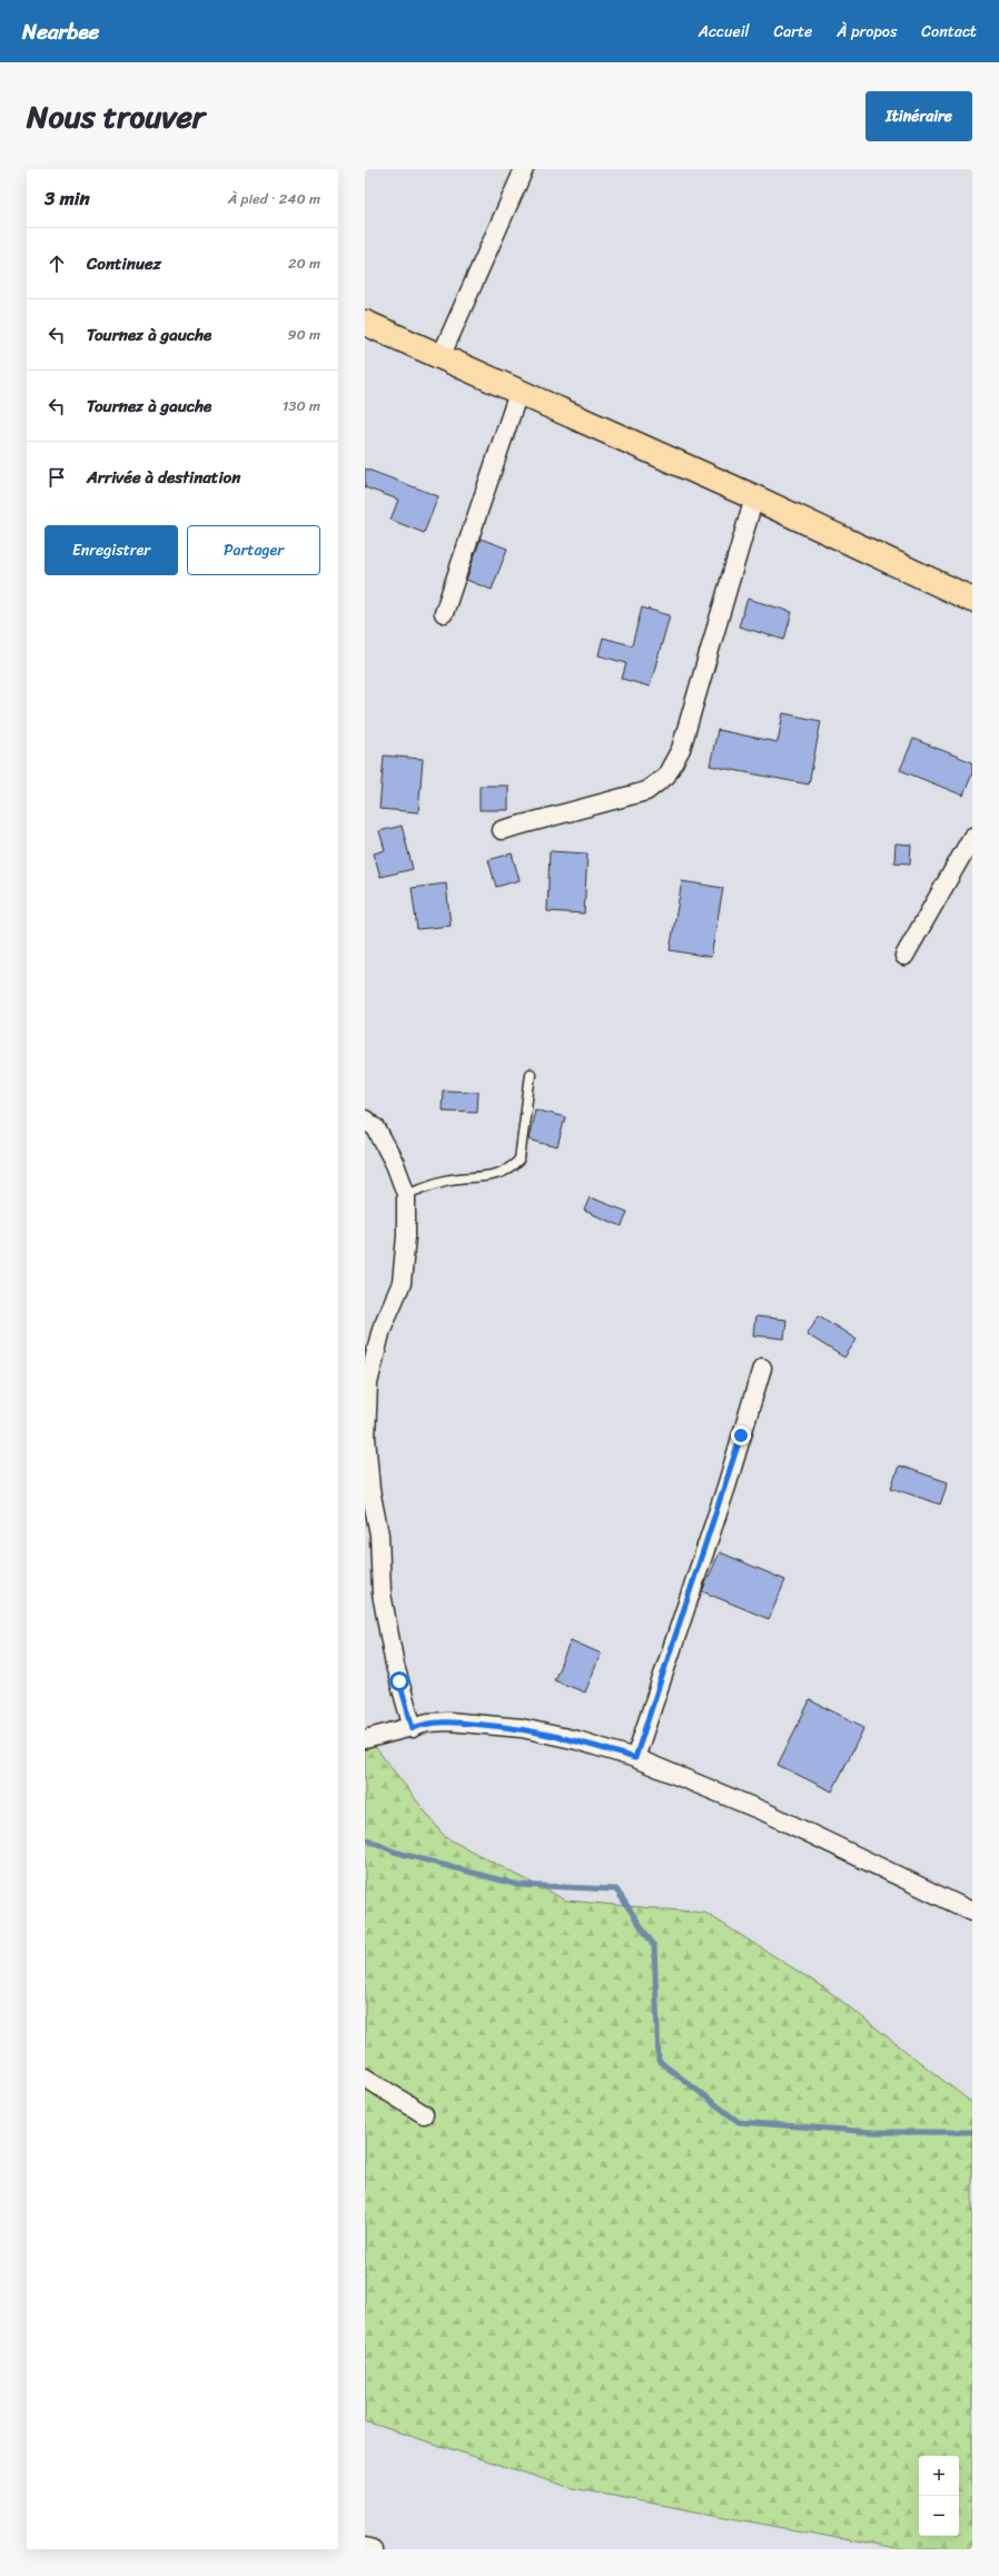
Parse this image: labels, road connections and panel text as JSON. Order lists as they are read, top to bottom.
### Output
{
  "page": {
    "header": "Nearbee",
    "nav": [
      "Accueil",
      "Carte",
      "À propos",
      "Contact"
    ],
    "title": "Nous trouver",
    "buttons": [
      "Itinéraire",
      ["Enregistrer", "Partager"]
    ],
    "heading": ["3 min", "À pied · 240 m"],
    "list": [
      ["Continuez", "20 m"],
      ["Tournez à gauche", "90 m"],
      ["Tournez à gauche", "130 m"],
      "Arrivée à destination"
    ],
    "map_buttons": ["+", "−"]
  }
}
